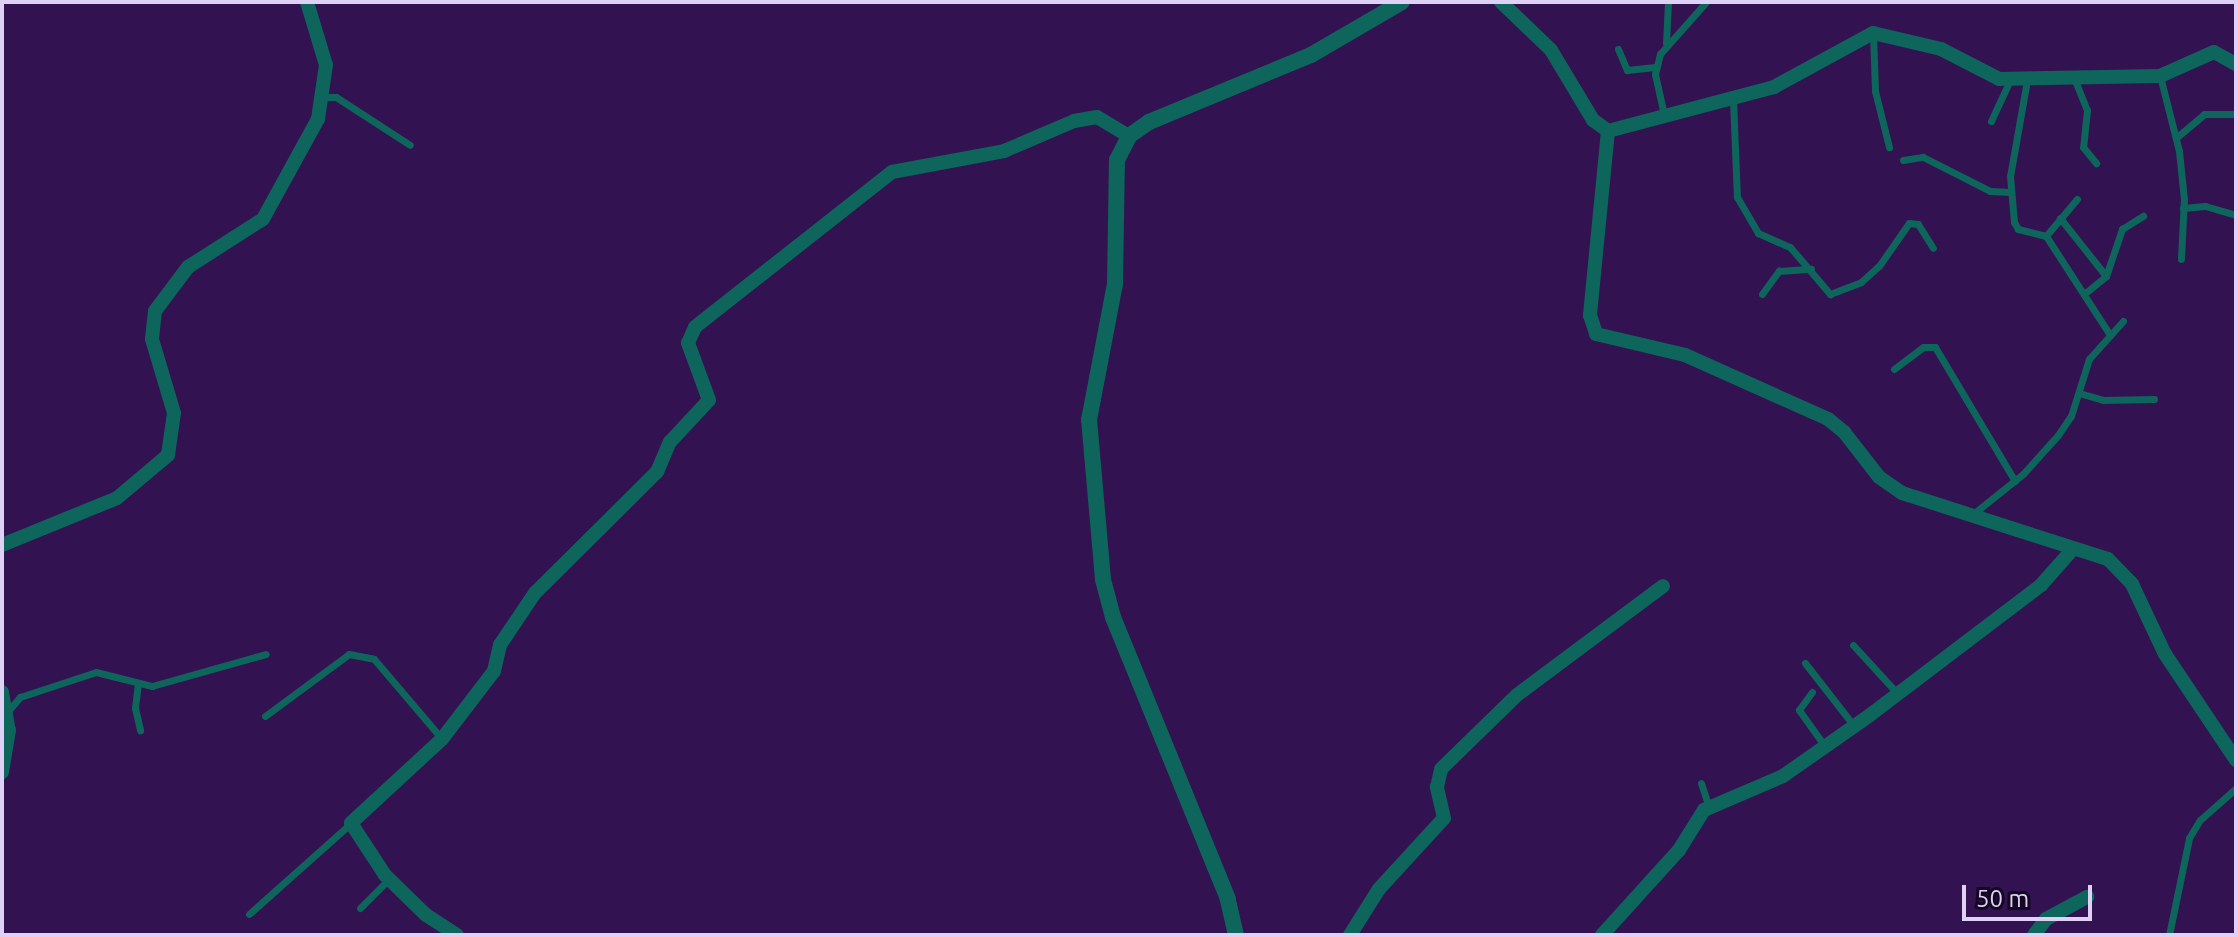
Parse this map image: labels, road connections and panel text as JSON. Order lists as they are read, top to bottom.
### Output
{
  "scale_bar": "50 m"
}
